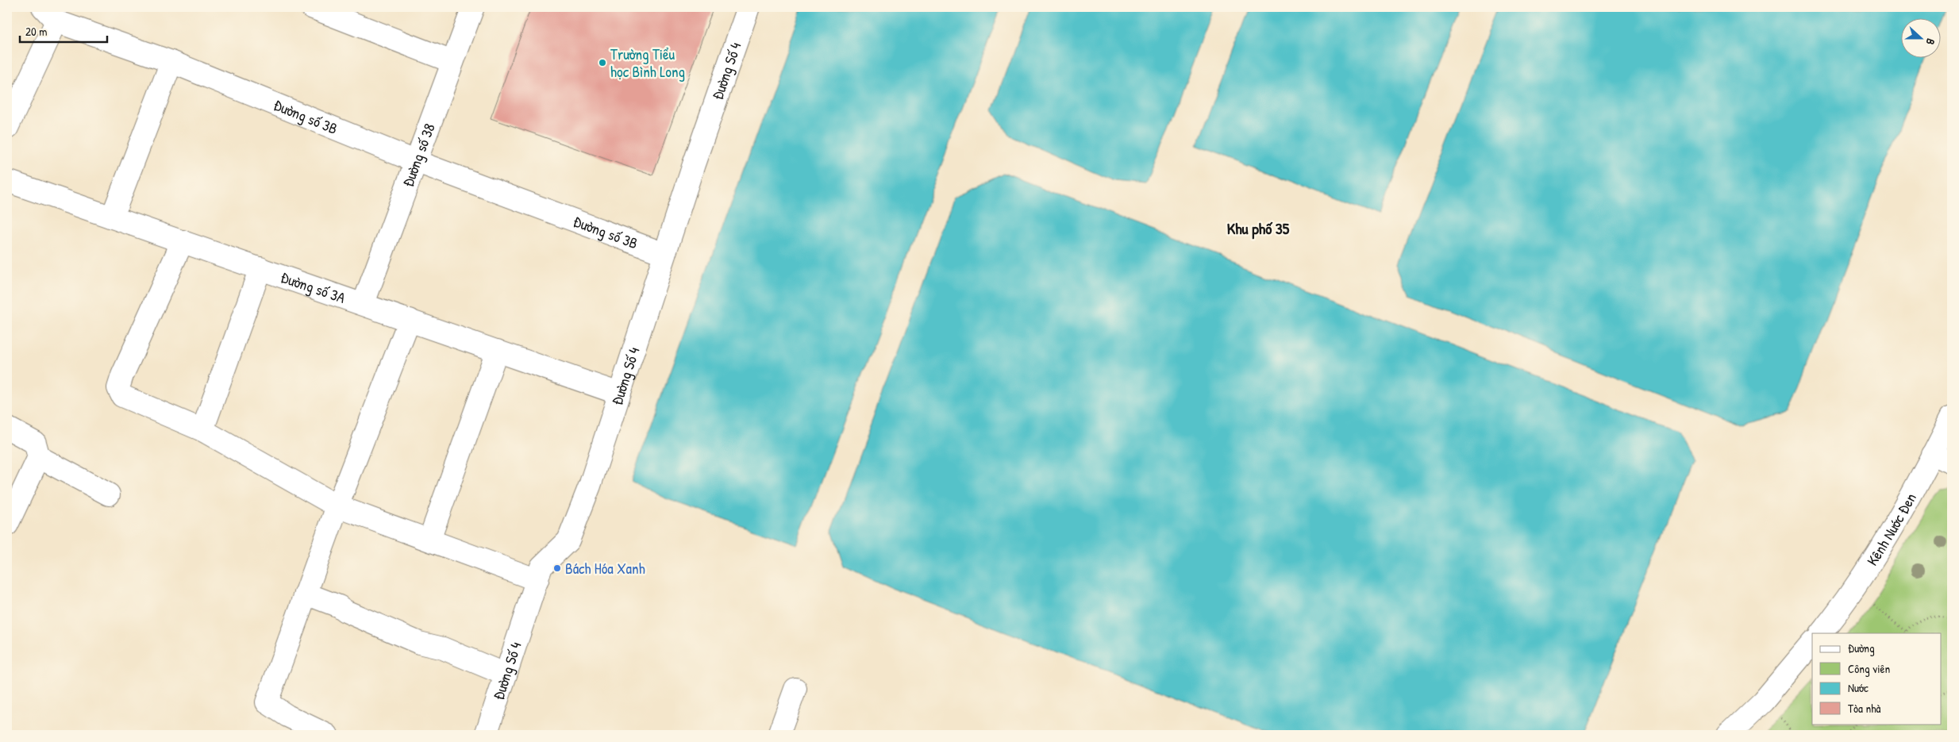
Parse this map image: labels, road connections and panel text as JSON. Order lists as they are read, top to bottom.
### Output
{
  "streets": {
    "street": [
      "Đường Số 4",
      "Đường số 3B",
      "Đường số 38",
      "Đường số 3A",
      "Kênh Nước Đen"
    ]
  },
  "crossings": [
    ["Đường Số 4", "Đường số 3B"],
    ["Đường Số 4", "Đường số 3A"],
    ["Đường số 3B", "Đường số 38"],
    ["Đường số 38", "Đường số 3A"]
  ],
  "districts": ["Khu phố 35"],
  "places": ["Trường Tiểu học Bình Long", "Bách Hóa Xanh"],
  "legend": [
    "Đường",
    "Công viên",
    "Nước",
    "Tòa nhà"
  ],
  "scale_bar": "20 m",
  "north": "right"
}
